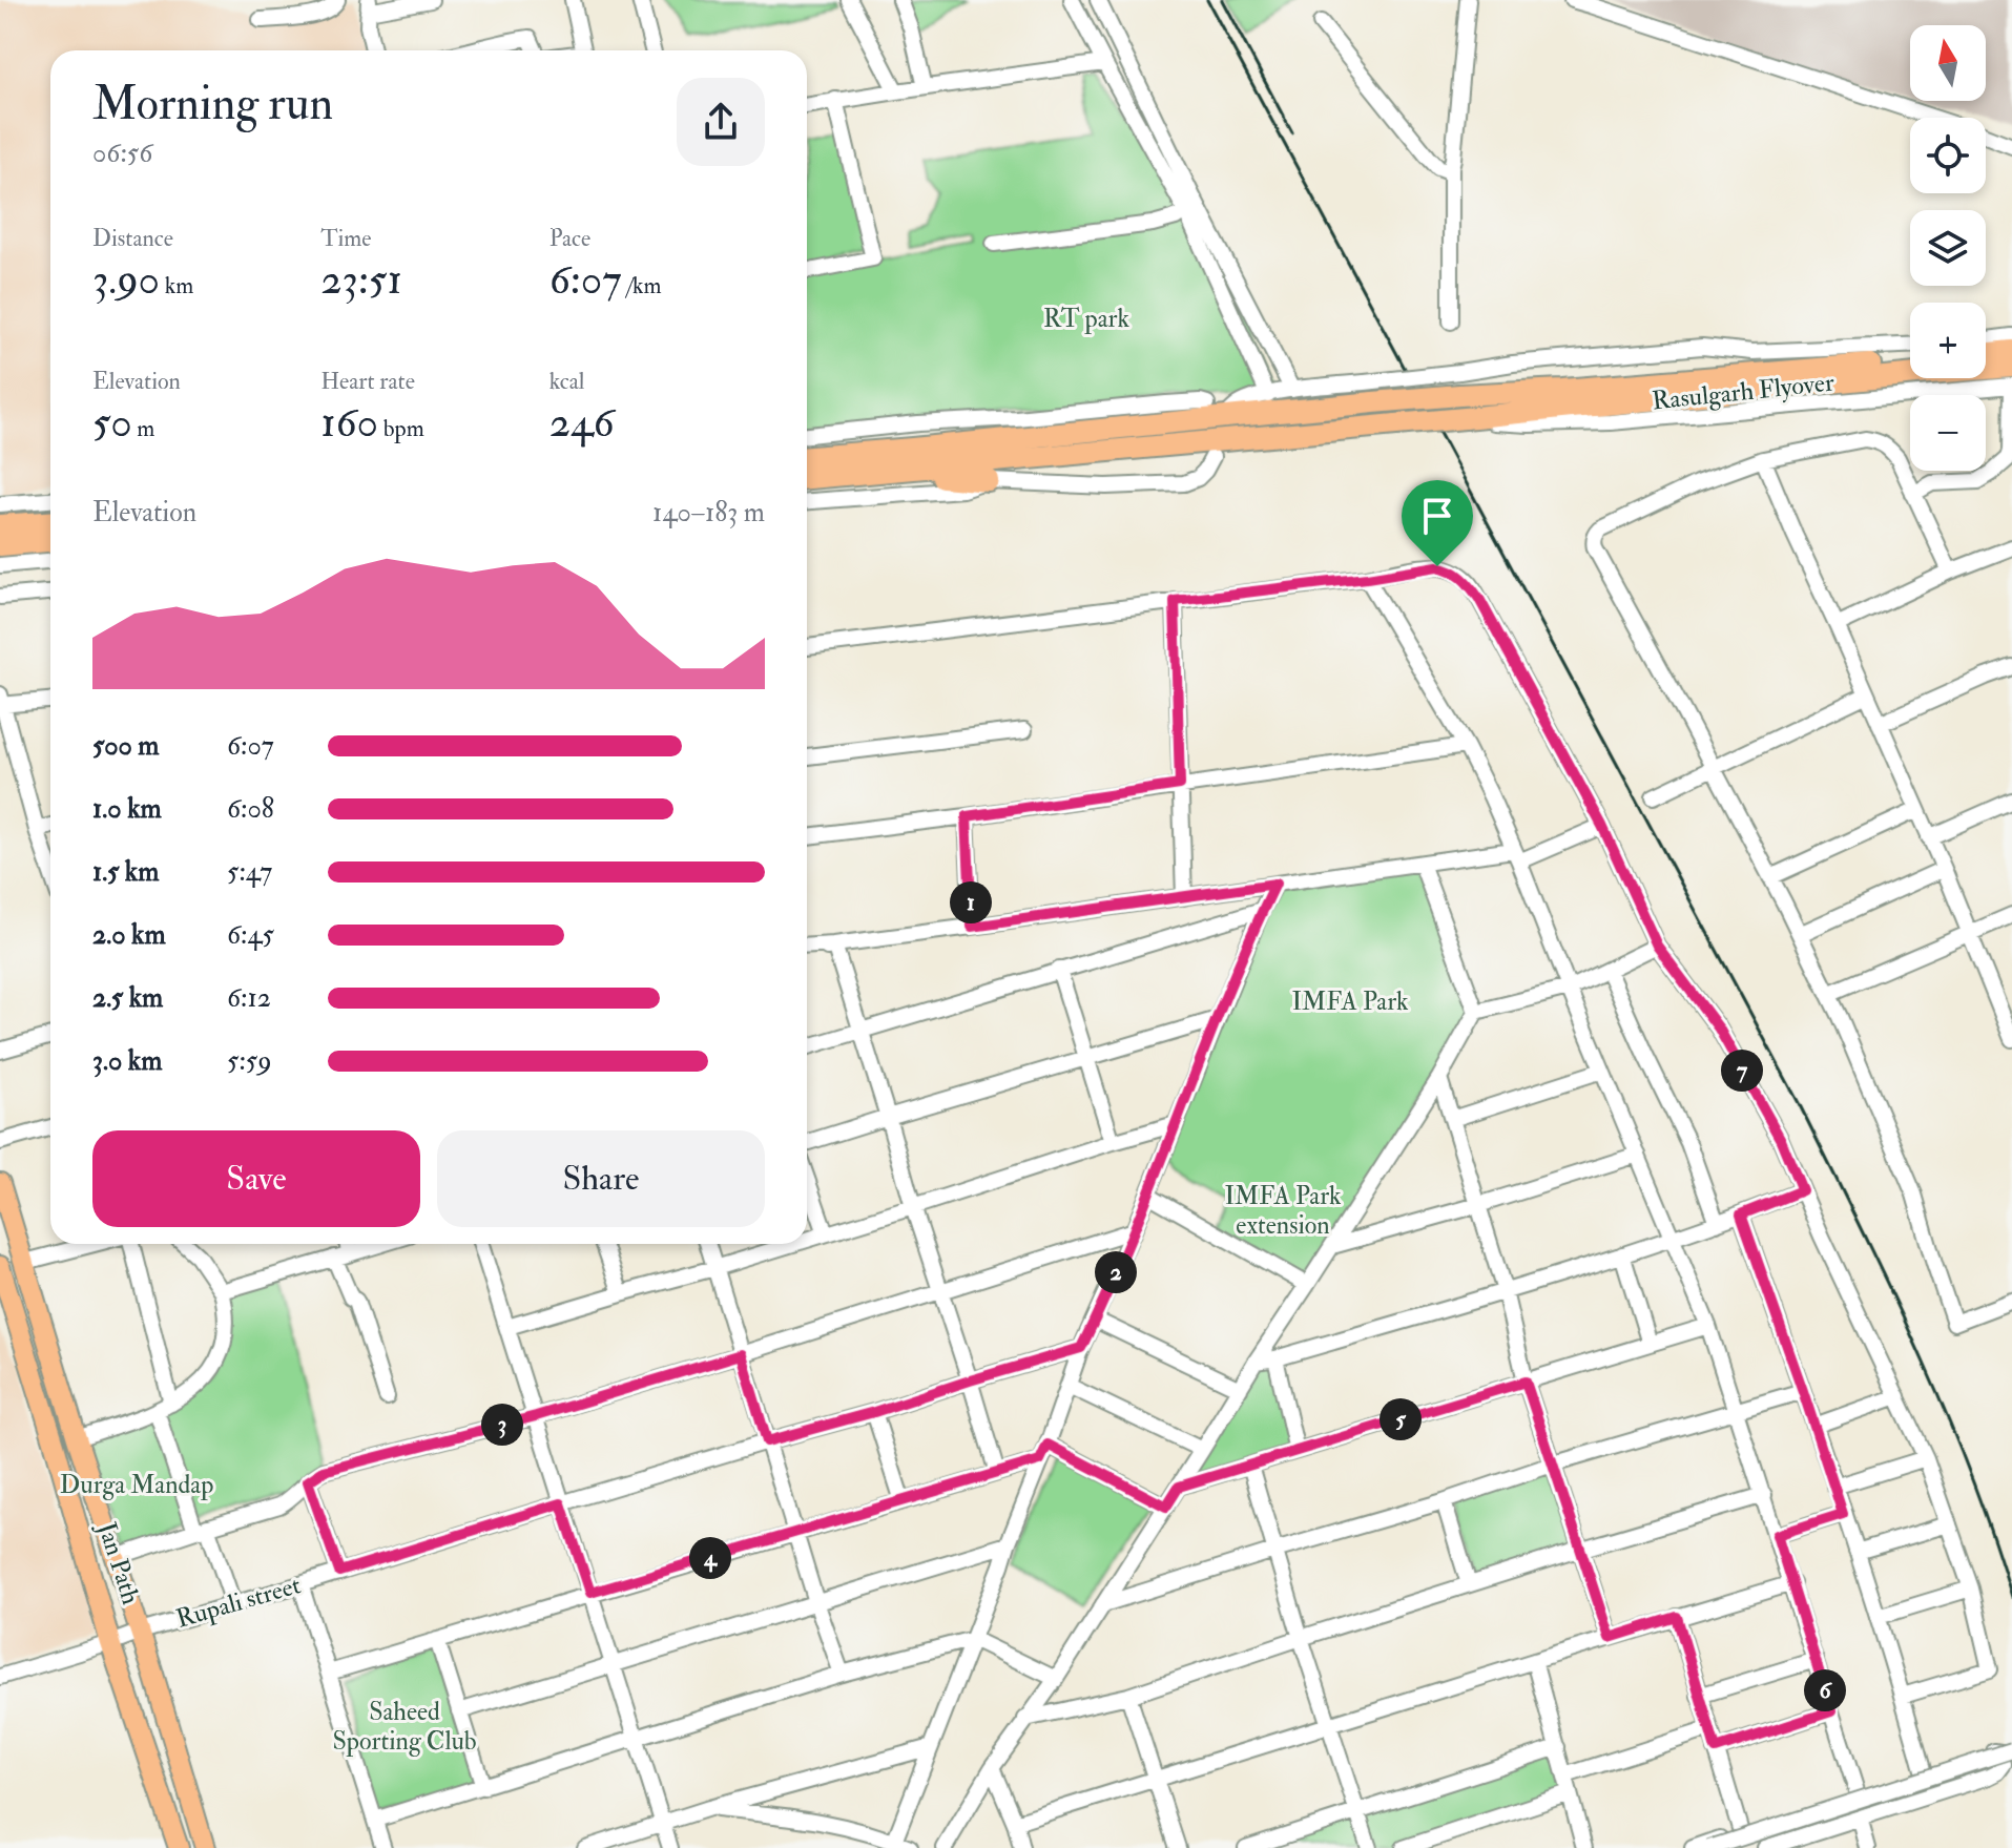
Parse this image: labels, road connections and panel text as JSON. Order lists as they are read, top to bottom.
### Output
{
  "streets": {
    "highway": ["Rasulgarh Flyover"],
    "main road": ["Jan Path"],
    "street": ["Rupali street"]
  },
  "crossings": [
    ["Jan Path", "Rupali street"]
  ],
  "parks": [
    "RT park",
    "IMFA Park",
    "IMFA Park extension",
    "Durga Mandap",
    "Saheed Sporting Club"
  ],
  "north": "top",
  "page": {
    "map_buttons": ["+", "−"],
    "heading": ["Morning run", "06:56"],
    "stats": [
      ["Distance", "3.90 km"],
      ["Time", "23:51"],
      ["Pace", "6:07 /km"],
      ["Elevation", "50 m"],
      ["Heart rate", "160 bpm"],
      ["kcal", "246"]
    ],
    "chart": ["Elevation", "140–183 m"],
    "list": [
      {
        "name": "500 m",
        "note": "6:07"
      },
      {
        "name": "1.0 km",
        "note": "6:08"
      },
      {
        "name": "1.5 km",
        "note": "5:47"
      },
      {
        "name": "2.0 km",
        "note": "6:45"
      },
      {
        "name": "2.5 km",
        "note": "6:12"
      },
      {
        "name": "3.0 km",
        "note": "5:59"
      }
    ],
    "pins": [
      "1",
      "7",
      "2",
      "5",
      "3",
      "4",
      "6"
    ],
    "buttons": ["Save", "Share"]
  }
}
